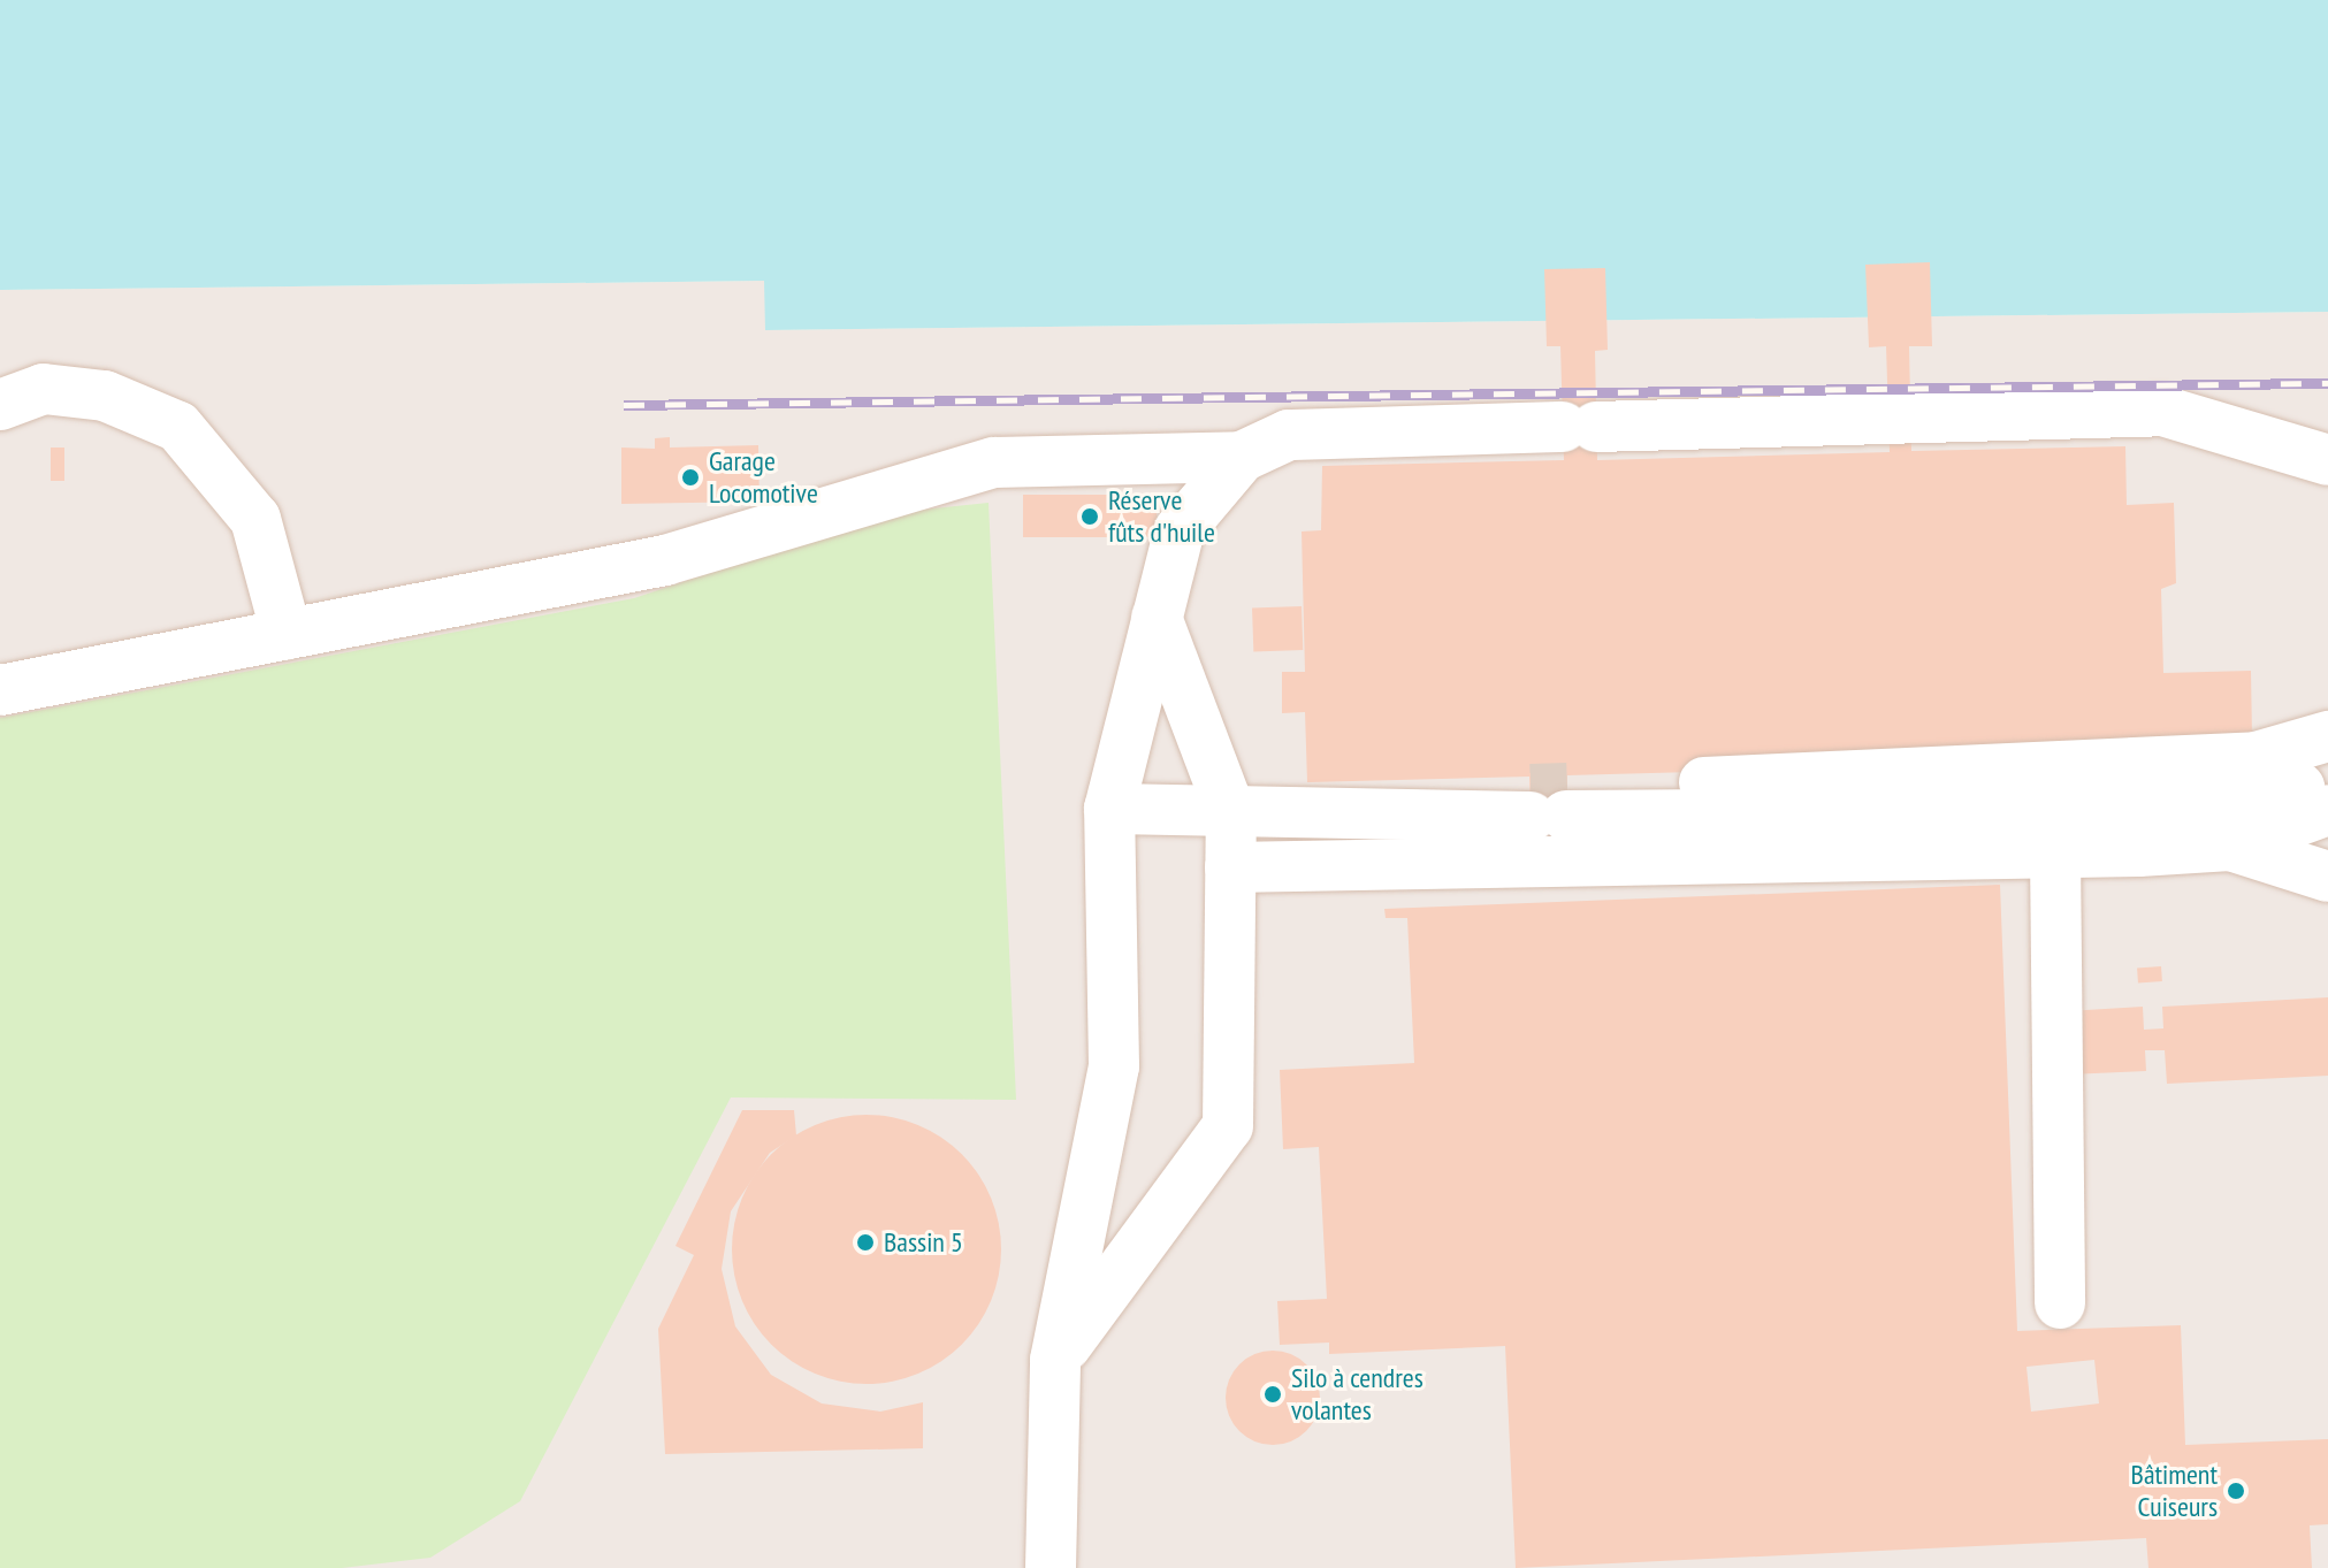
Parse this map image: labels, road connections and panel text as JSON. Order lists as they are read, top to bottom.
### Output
{
  "places": [
    "Garage Locomotive",
    "Réserve fûts d'huile",
    "Bassin 5",
    "Silo à cendres volantes",
    "Bâtiment Cuiseurs"
  ]
}
